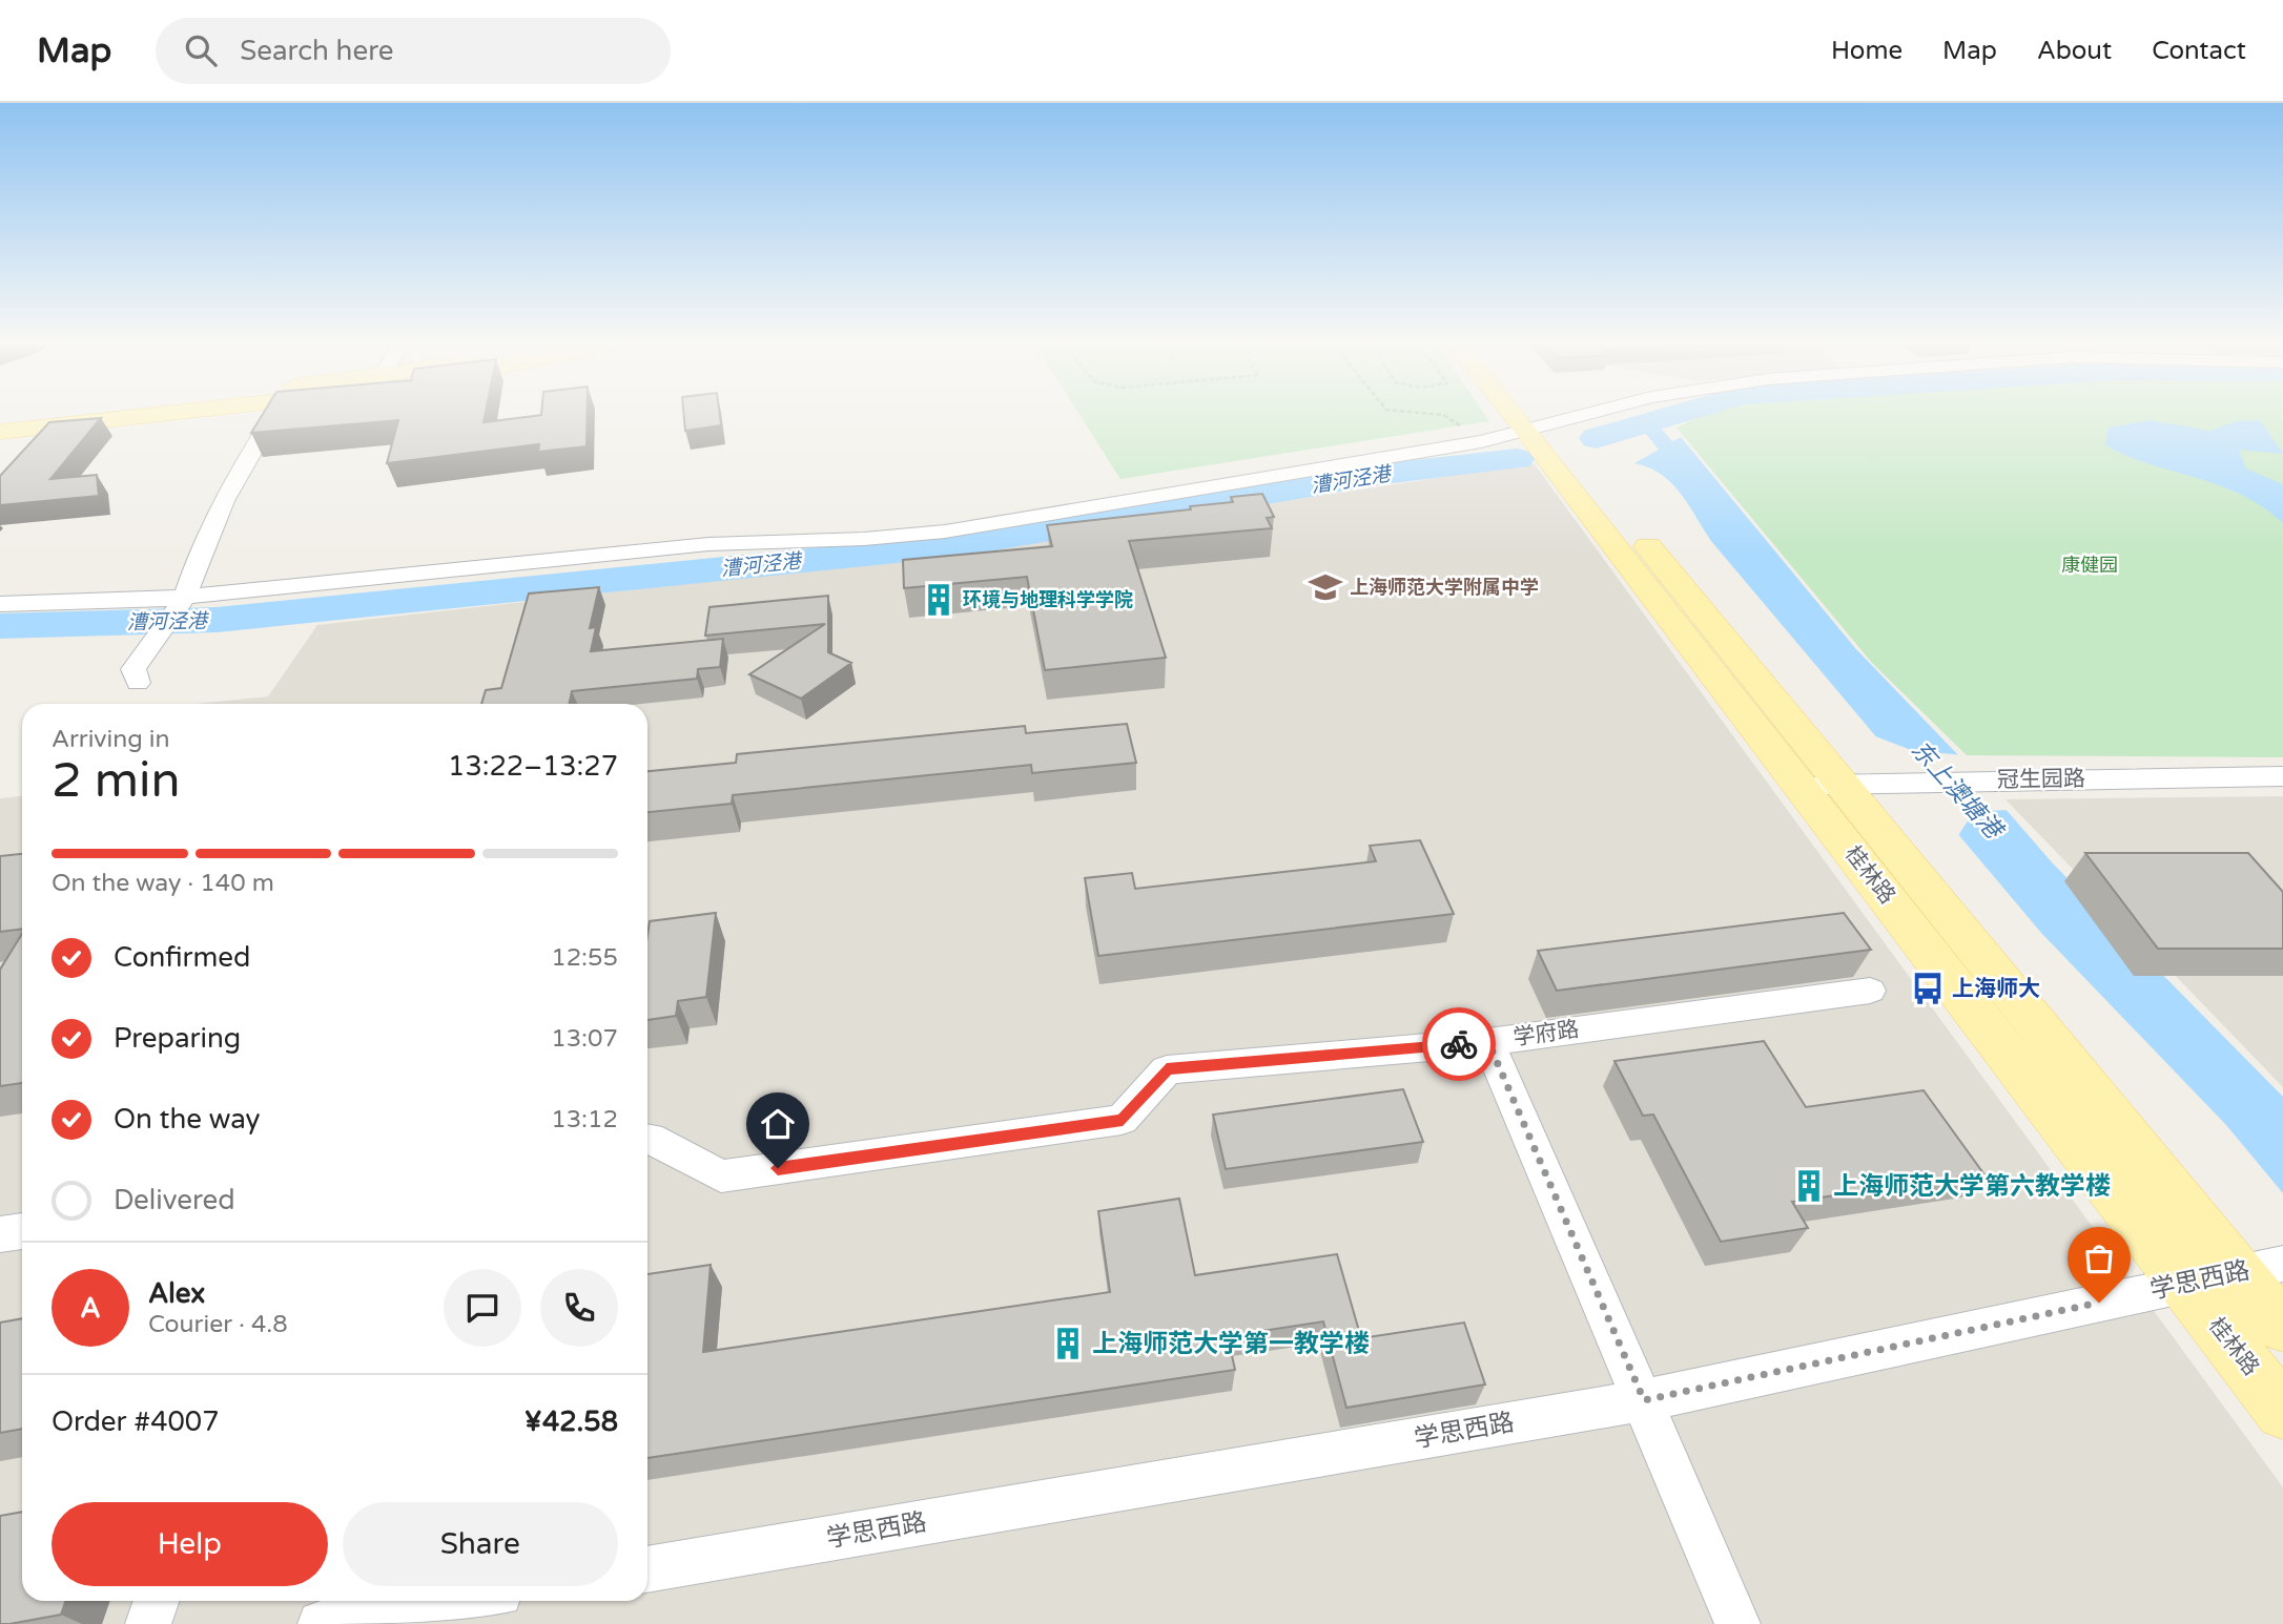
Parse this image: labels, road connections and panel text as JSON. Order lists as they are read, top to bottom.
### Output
{
  "streets": {
    "main road": ["桂林路"],
    "street": ["冠生园路", "学府路", "学思西路"]
  },
  "crossings": [
    ["冠生园路", "桂林路"],
    ["桂林路", "学思西路"]
  ],
  "water": ["漕河泾港", "东上澳塘港"],
  "parks": ["康健园"],
  "places": {
    "school or university": ["上海师范大学附属中学"],
    "building": ["环境与地理科学学院", "上海师范大学第六教学楼", "上海师范大学第一教学楼"],
    "bus stop": ["上海师大"]
  },
  "page": {
    "header": "Map",
    "search": "Search here",
    "nav": [
      "Home",
      "Map",
      "About",
      "Contact"
    ],
    "heading": ["2 min", "Arriving in", "13:22–13:27"],
    "panel": [
      "Alex",
      "Courier · 4.8",
      "Order #4007",
      "¥42.58"
    ],
    "bar": "On the way · 140 m",
    "list": [
      ["Confirmed", "12:55"],
      ["Preparing", "13:07"],
      ["On the way", "13:12"],
      "Delivered"
    ],
    "round": "A",
    "buttons": ["Help", "Share"]
  }
}
